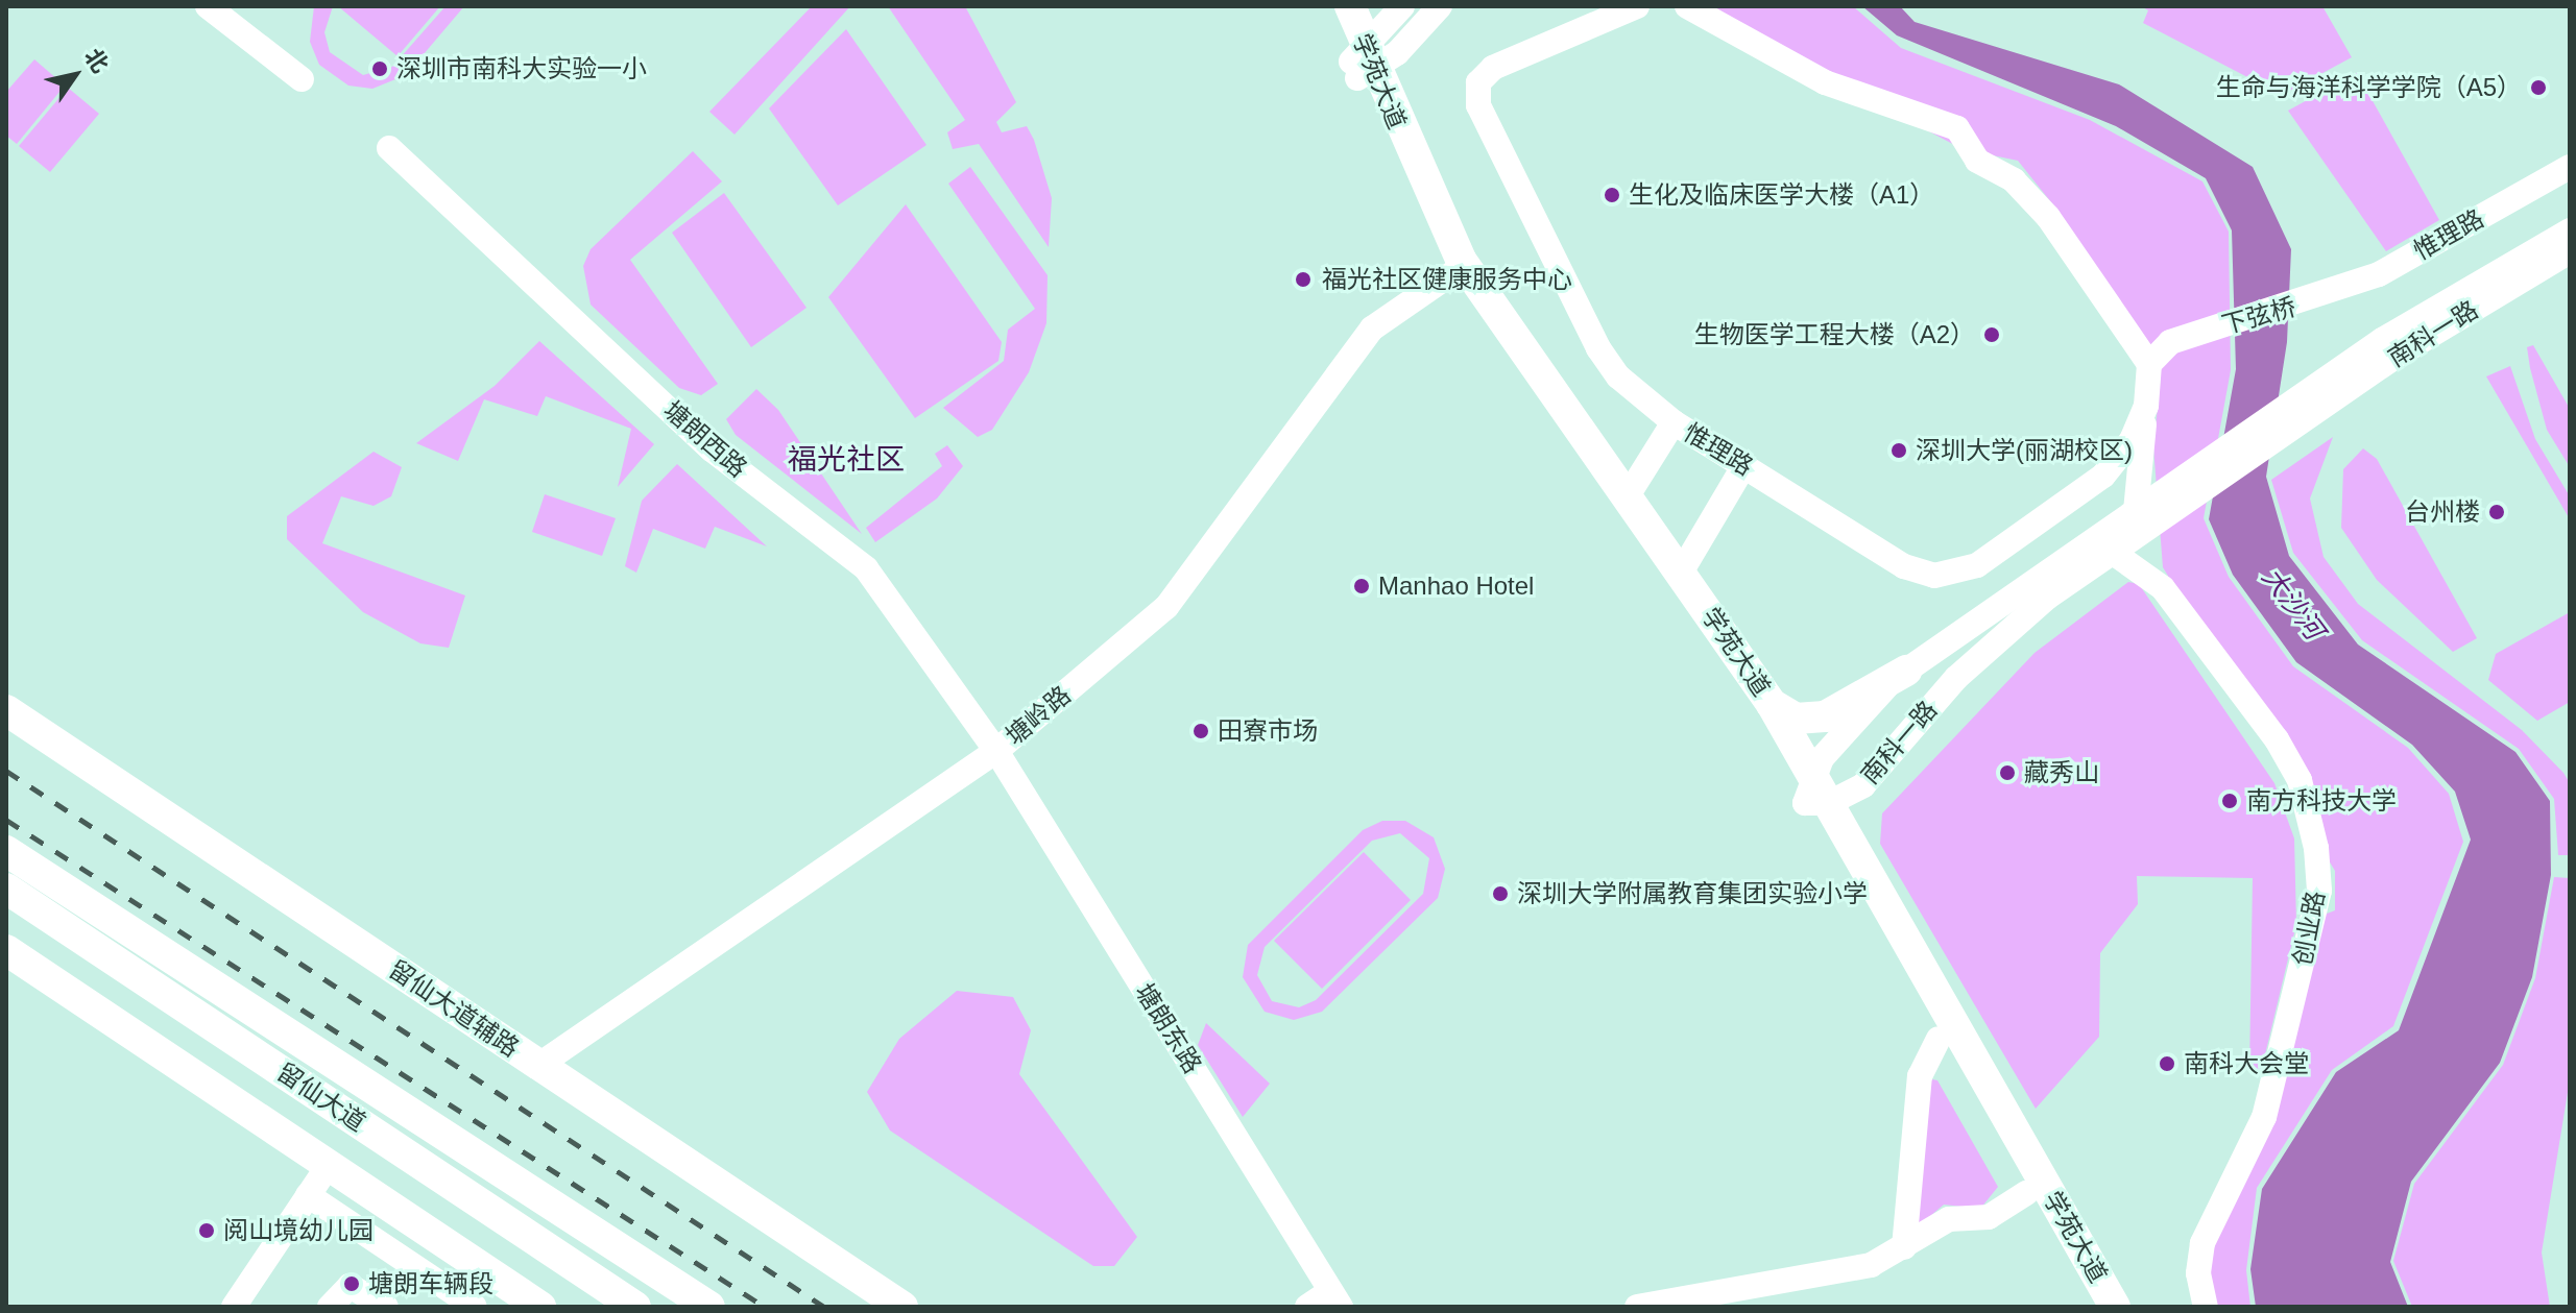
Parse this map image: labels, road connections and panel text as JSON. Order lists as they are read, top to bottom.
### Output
{
  "streets": {
    "main road": ["学苑大道", "留仙大道辅路", "留仙大道"],
    "street": [
      "惟理路",
      "下弦桥",
      "南科一路",
      "塘朗西路",
      "塘岭路",
      "创业路",
      "塘朗东路"
    ]
  },
  "crossings": [
    ["学苑大道", "南科一路"],
    ["学苑大道", "塘岭路"],
    ["惟理路", "下弦桥"],
    ["南科一路", "创业路"],
    ["塘朗西路", "塘岭路"],
    ["塘朗西路", "塘朗东路"],
    ["塘岭路", "留仙大道辅路"],
    ["塘岭路", "塘朗东路"]
  ],
  "districts": ["福光社区"],
  "water": ["大沙河"],
  "places": [
    "深圳市南科大实验一小",
    "生命与海洋科学学院（A5）",
    "生化及临床医学大楼（A1）",
    "福光社区健康服务中心",
    "生物医学工程大楼（A2）",
    "深圳大学(丽湖校区)",
    "台州楼",
    "Manhao Hotel",
    "田寮市场",
    "藏秀山",
    "南方科技大学",
    "深圳大学附属教育集团实验小学",
    "南科大会堂",
    "阅山境幼儿园",
    "塘朗车辆段"
  ],
  "north": "top right"
}
